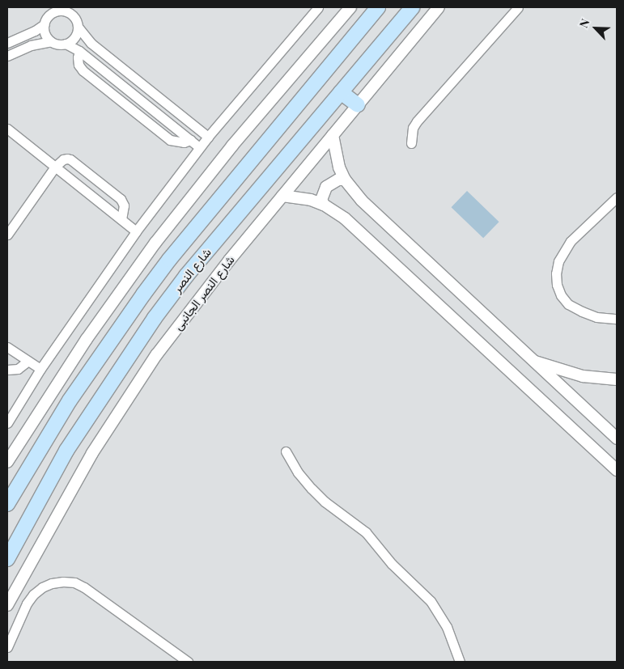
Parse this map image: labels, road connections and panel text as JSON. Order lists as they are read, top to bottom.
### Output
{
  "streets": {
    "main road": ["شارع النصر"],
    "street": ["شارع النصر الجانبى"]
  },
  "north": "top left"
}
